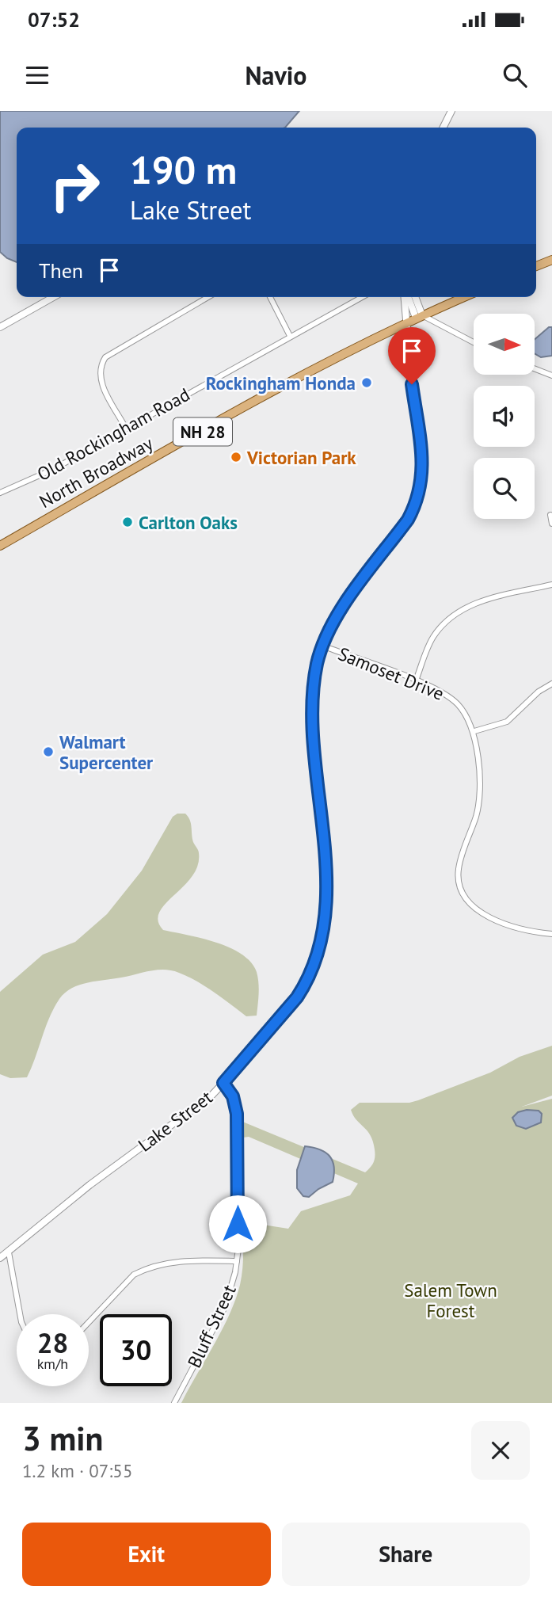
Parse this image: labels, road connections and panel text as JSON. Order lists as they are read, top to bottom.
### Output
{
  "streets": {
    "main road": ["NH 28", "North Broadway"],
    "street": [
      "Old Rockingham Road",
      "Samoset Drive",
      "Lake Street",
      "Bluff Street"
    ]
  },
  "crossings": [
    ["North Broadway", "Lake Street"],
    ["Samoset Drive", "Lake Street"],
    ["Lake Street", "Bluff Street"]
  ],
  "parks": ["Salem Town Forest"],
  "places": [
    "Rockingham Honda",
    "Victorian Park",
    "Carlton Oaks",
    "Walmart Supercenter"
  ],
  "north": "right",
  "page": {
    "status": "07:52",
    "header": "Navio",
    "turn": ["190 m", "Lake Street"],
    "then": "Then",
    "speed": "28 km/h",
    "limit": "30",
    "heading": ["3 min", "1.2 km · 07:55"],
    "buttons": ["Exit", "Share"]
  }
}
